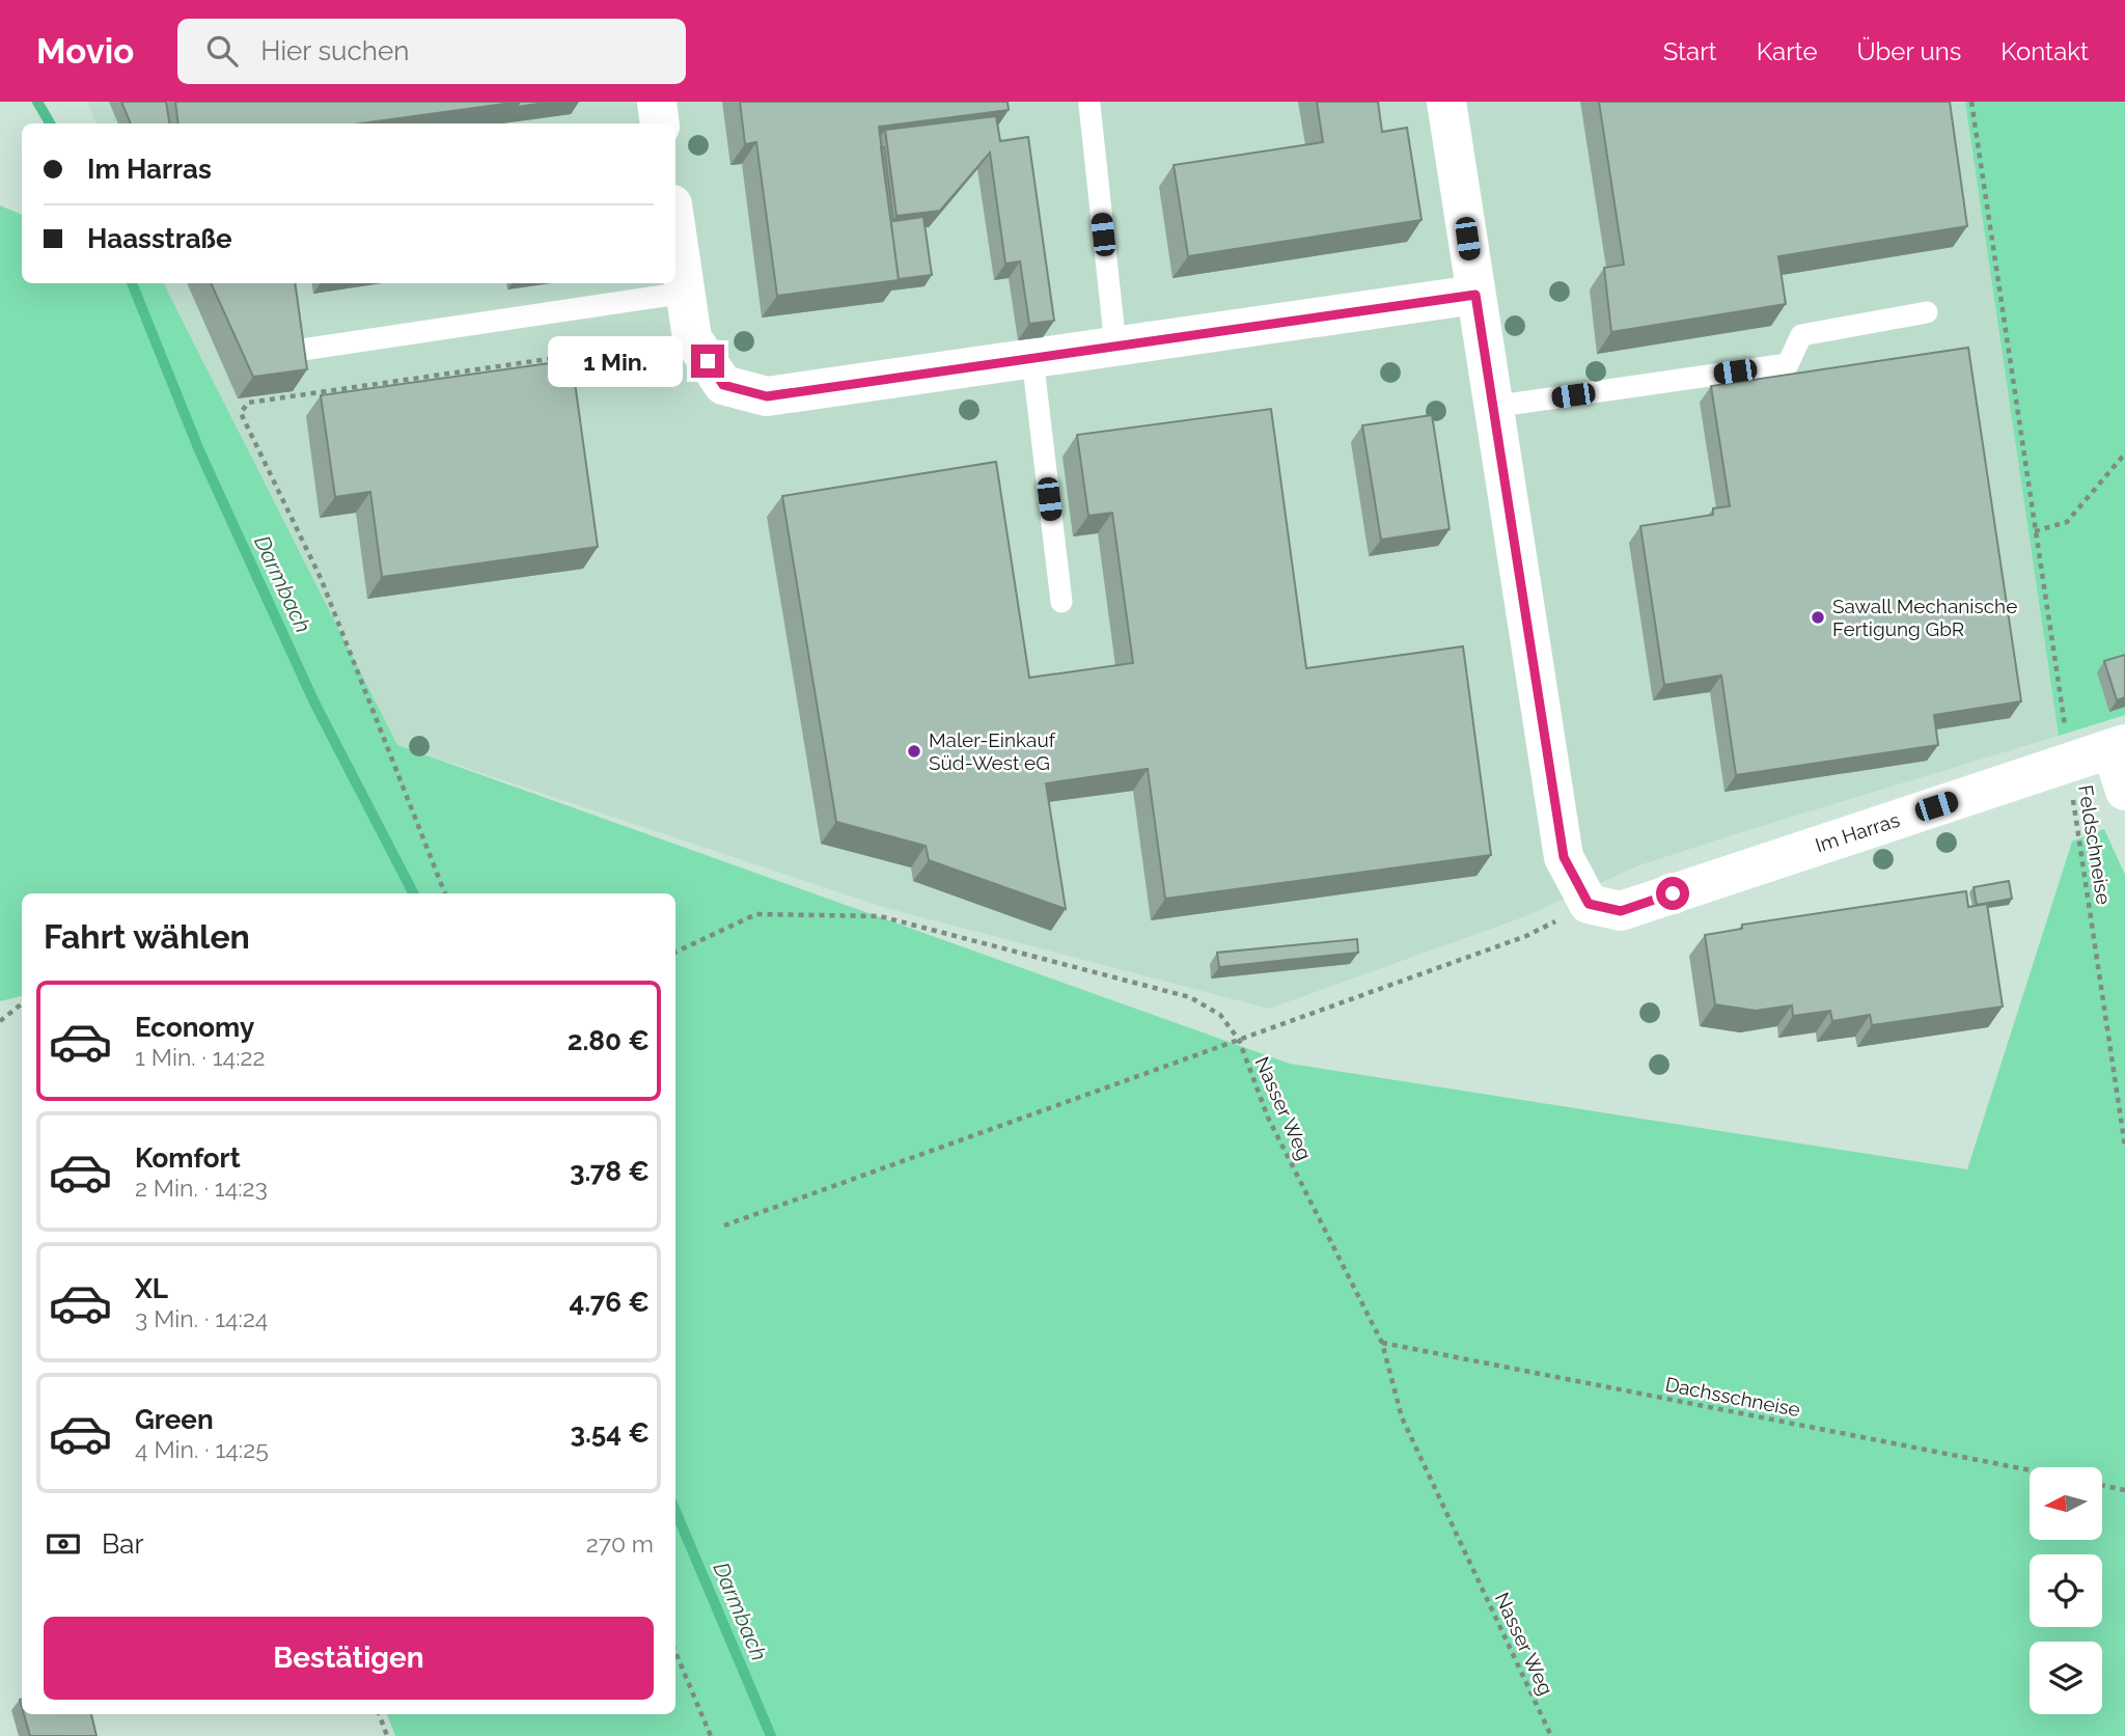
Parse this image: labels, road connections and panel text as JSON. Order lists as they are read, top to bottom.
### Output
{
  "streets": {
    "street": ["Im Harras"],
    "path": ["Feldschneise", "Nasser Weg", "Dachsschneise"]
  },
  "crossings": [
    ["Im Harras", "Feldschneise"],
    ["Nasser Weg", "Dachsschneise"]
  ],
  "water": ["Darmbach"],
  "places": ["Sawall Mechanische Fertigung GbR", "Maler-Einkauf Süd-West eG"],
  "north": "left",
  "page": {
    "header": "Movio",
    "search": "Hier suchen",
    "nav": [
      "Start",
      "Karte",
      "Über uns",
      "Kontakt"
    ],
    "banner": ["Im Harras", "Haasstraße"],
    "bubble": "1 Min.",
    "heading": "Fahrt wählen",
    "list": [
      {
        "name": "Economy",
        "note": "1 Min. · 14:22",
        "value": "2.80 €"
      },
      {
        "name": "Komfort",
        "note": "2 Min. · 14:23",
        "value": "3.78 €"
      },
      {
        "name": "XL",
        "note": "3 Min. · 14:24",
        "value": "4.76 €"
      },
      {
        "name": "Green",
        "note": "4 Min. · 14:25",
        "value": "3.54 €"
      }
    ],
    "pay": ["Bar", "270 m"],
    "buttons": "Bestätigen"
  }
}
